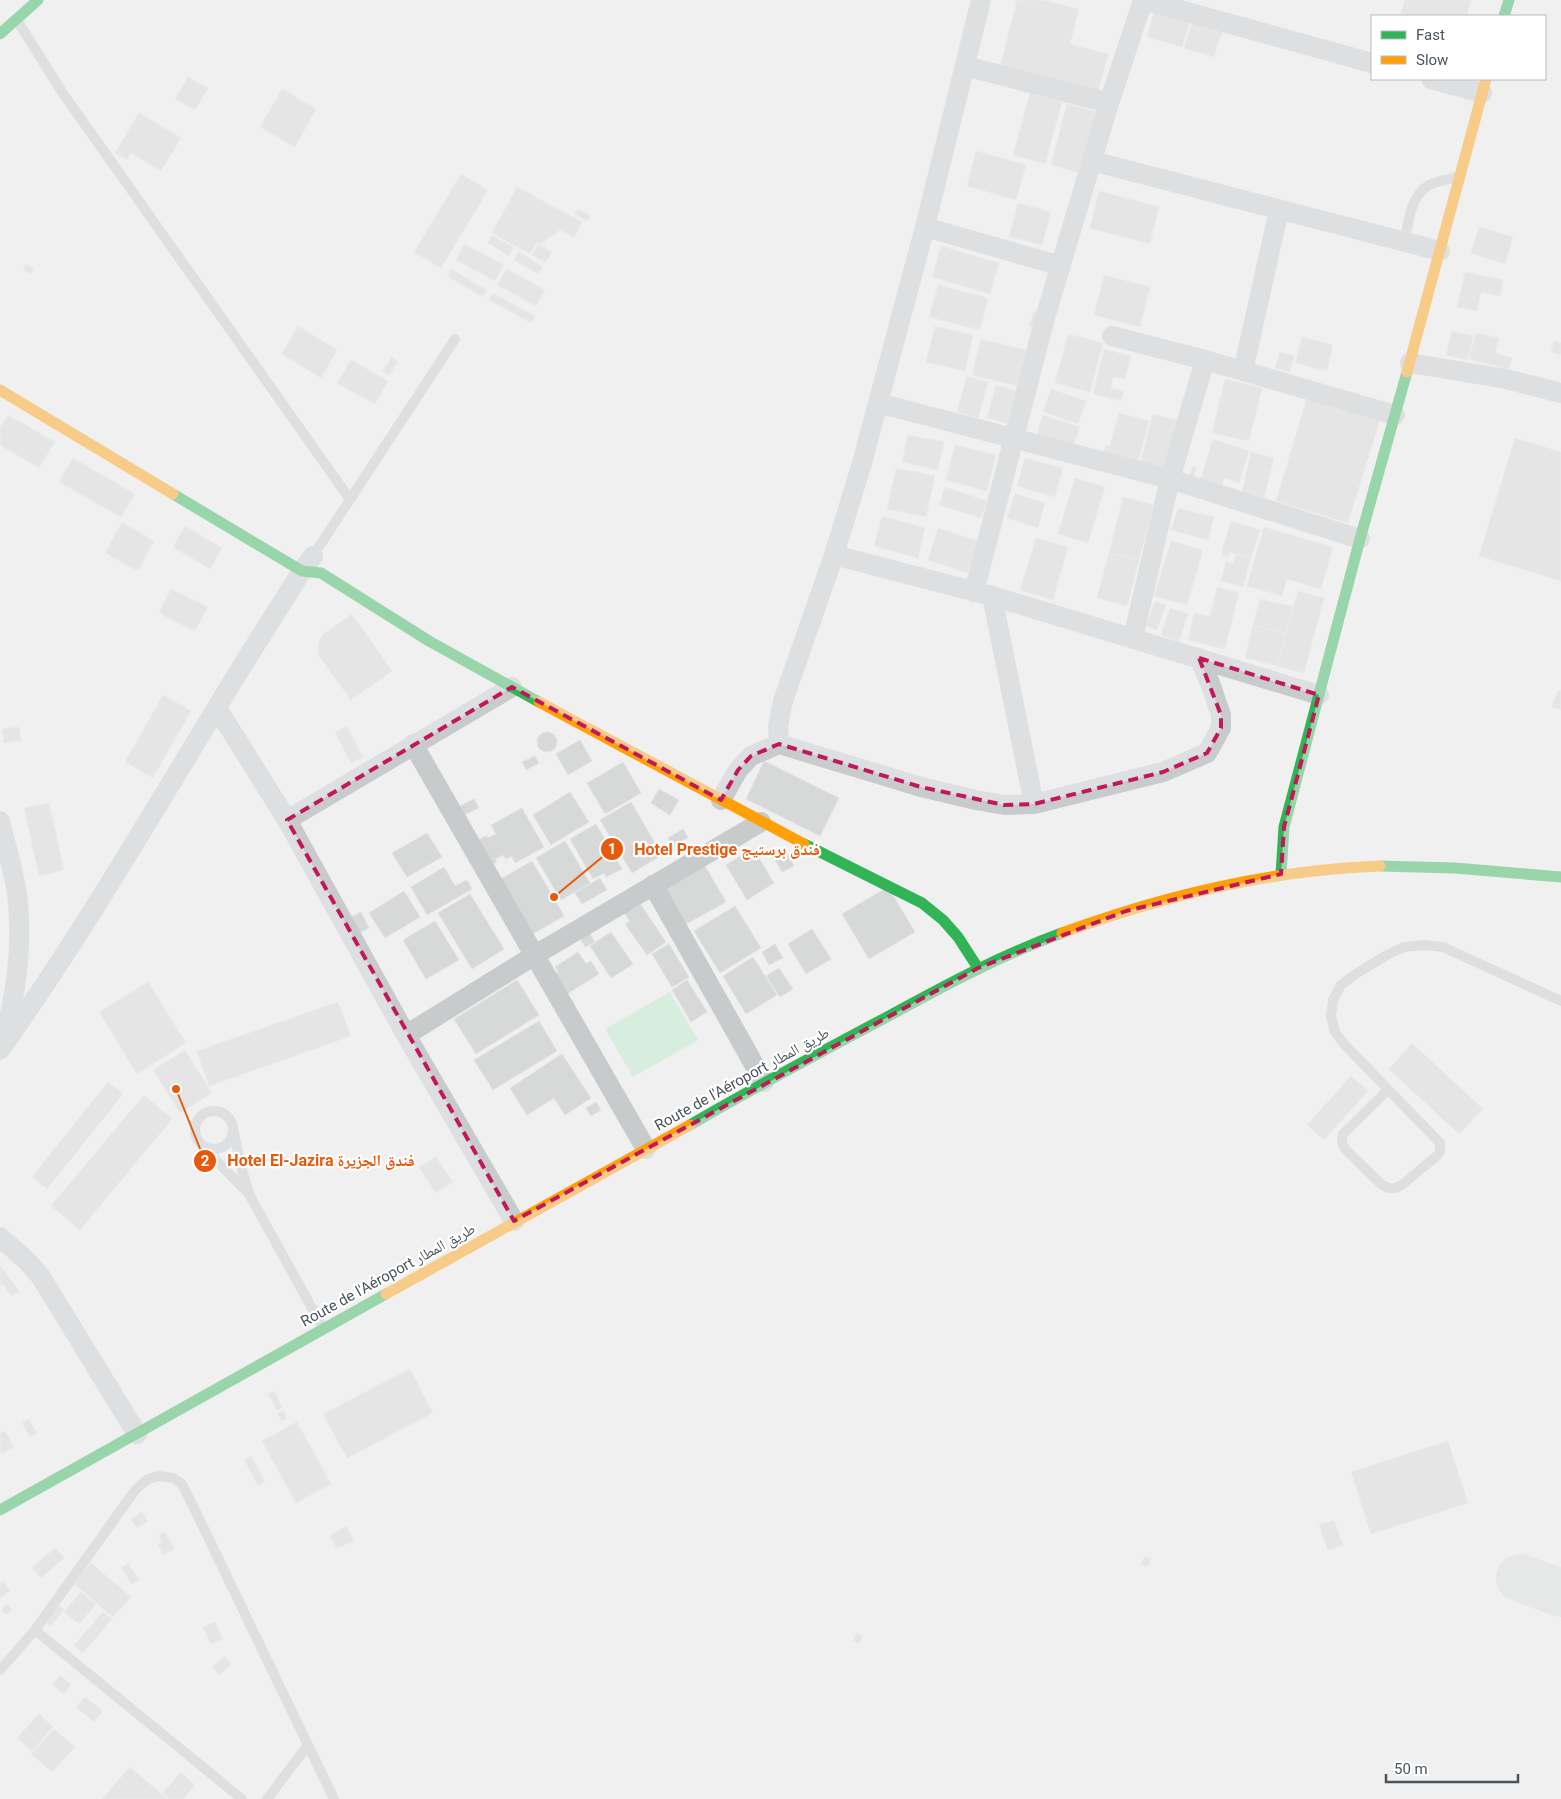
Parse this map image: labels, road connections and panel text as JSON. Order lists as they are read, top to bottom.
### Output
{
  "streets": {
    "main road": ["Route de l'Aéroport طريق المطار"]
  },
  "places": ["Hotel Prestige فندق برستيج", "Hotel El-Jazira فندق الجزيرة"],
  "legend": ["Fast", "Slow"],
  "scale_bar": "50 m"
}
